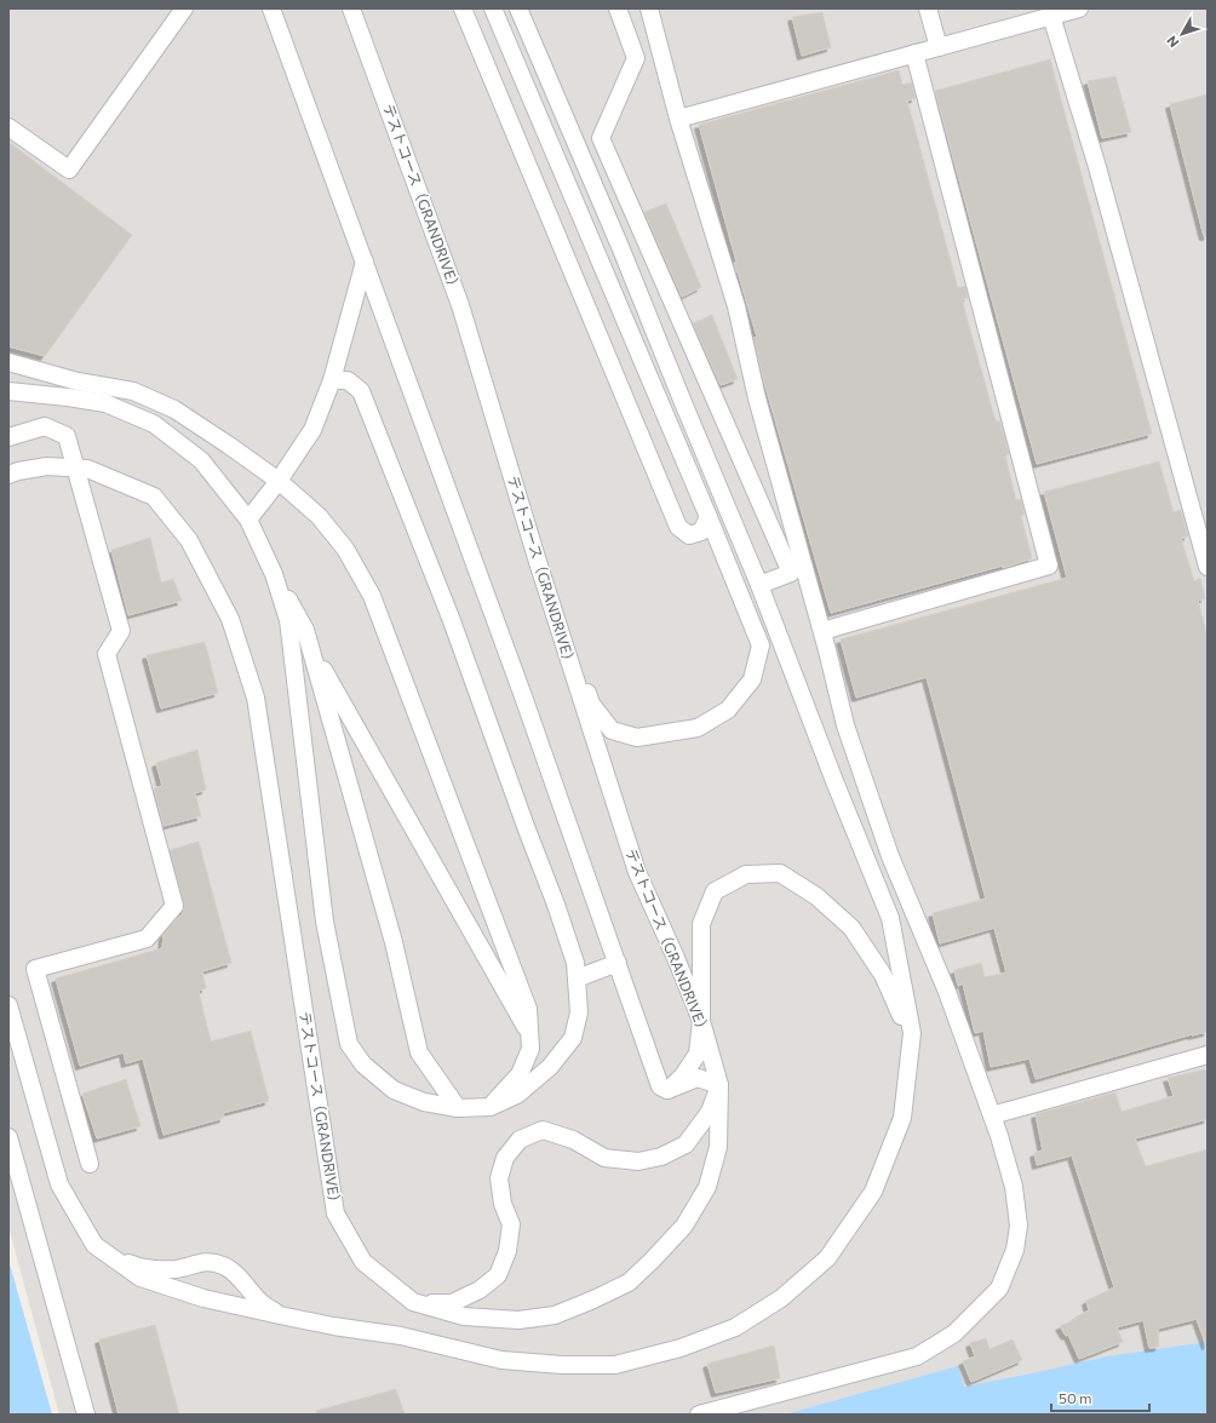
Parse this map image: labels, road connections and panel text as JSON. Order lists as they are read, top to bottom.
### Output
{
  "streets": {
    "lane": ["テストコース（GRANDRIVE）"]
  },
  "scale_bar": "50 m",
  "north": "bottom left"
}
